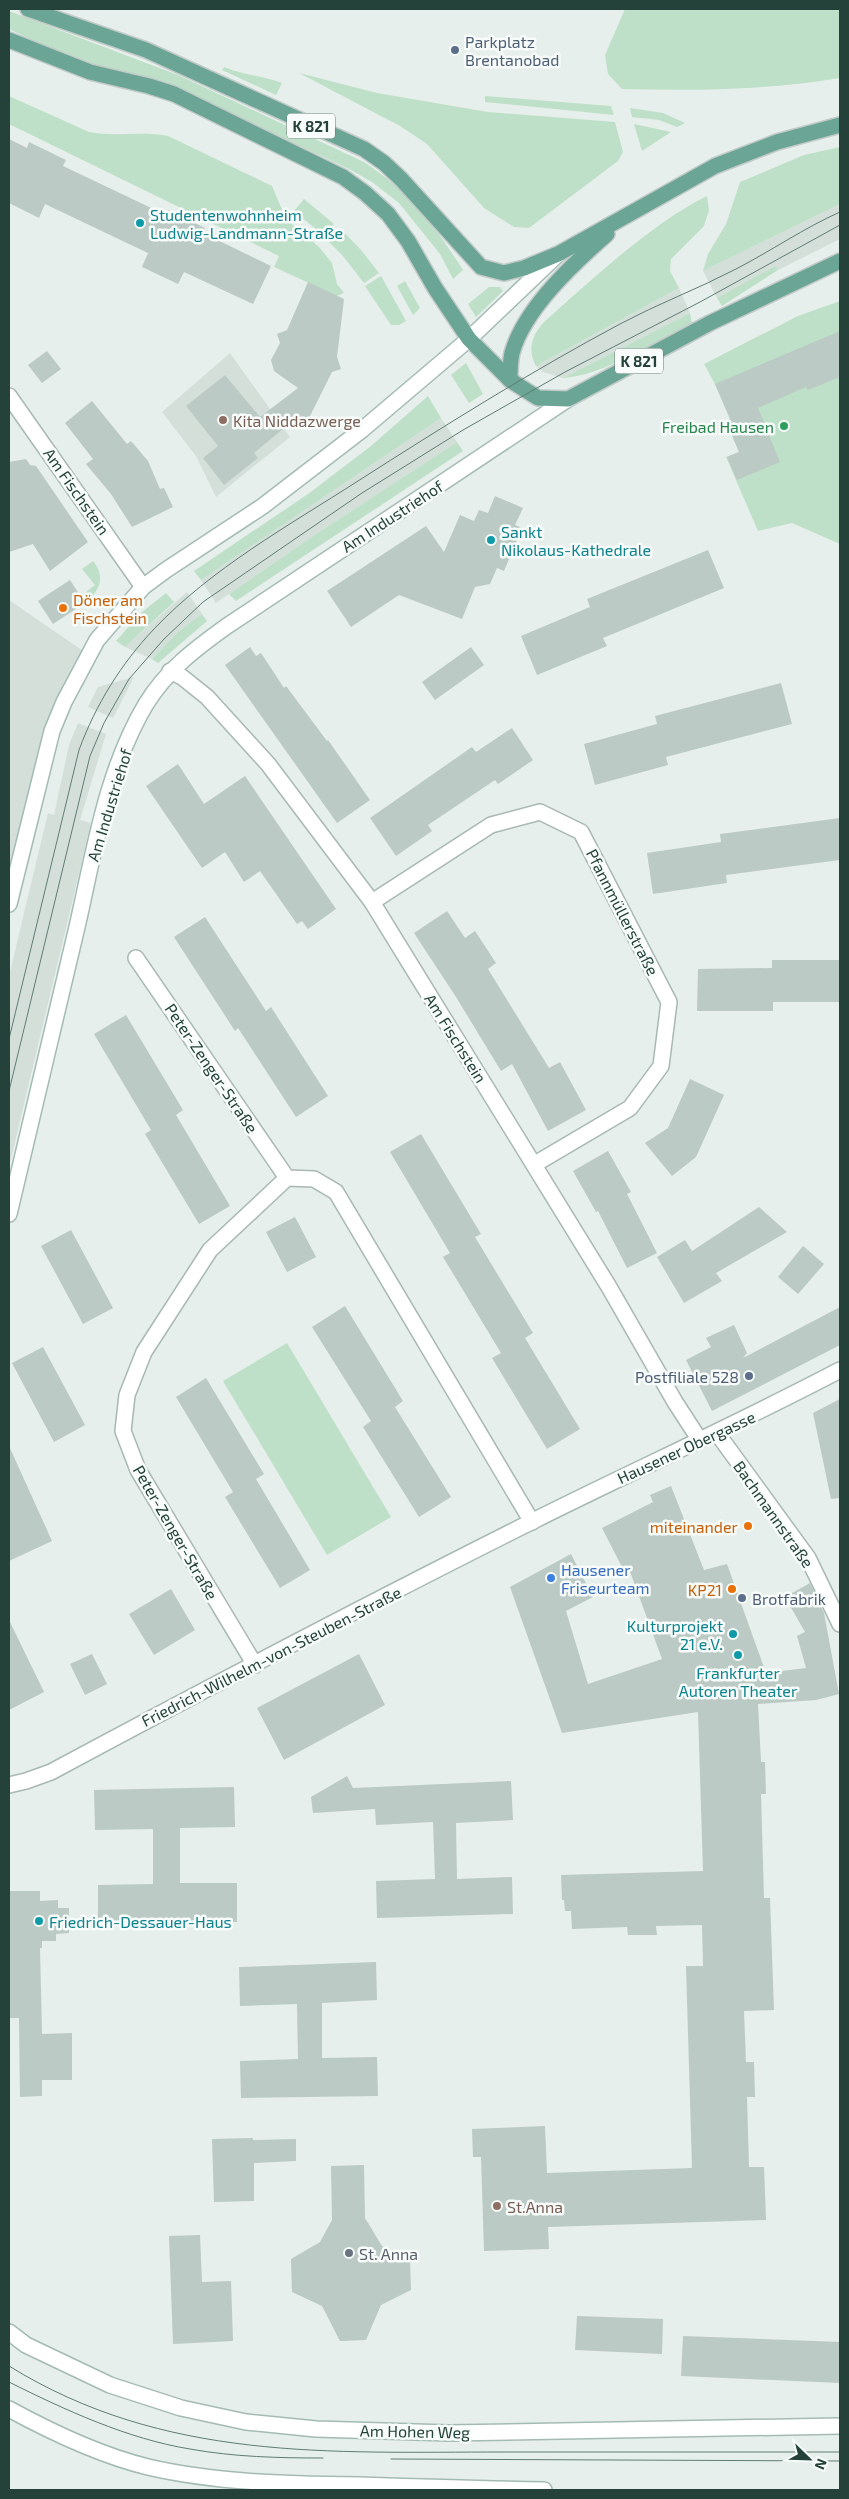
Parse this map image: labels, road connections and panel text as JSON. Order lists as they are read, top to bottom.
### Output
{
  "streets": {
    "main road": ["K 821"],
    "street": [
      "Am Fischstein",
      "Am Industriehof",
      "Pfannmüllerstraße",
      "Peter-Zenger-Straße",
      "Hausener Obergasse",
      "Bachmannstraße",
      "Friedrich-Wilhelm-von-Steuben-Straße",
      "Am Hohen Weg"
    ]
  },
  "crossings": [
    ["K 821", "Am Industriehof"],
    ["Am Fischstein", "Am Industriehof"],
    ["Am Fischstein", "Pfannmüllerstraße"],
    ["Am Fischstein", "Hausener Obergasse"],
    ["Peter-Zenger-Straße", "Friedrich-Wilhelm-von-Steuben-Straße"],
    ["Hausener Obergasse", "Bachmannstraße"],
    ["Hausener Obergasse", "Friedrich-Wilhelm-von-Steuben-Straße"]
  ],
  "places": [
    "Parkplatz Brentanobad",
    "Studentenwohnheim Ludwig-Landmann-Straße",
    "Kita Niddazwerge",
    "Freibad Hausen",
    "Sankt Nikolaus-Kathedrale",
    "Döner am Fischstein",
    "Postfiliale 528",
    "miteinander",
    "Hausener Friseurteam",
    "KP21",
    "Brotfabrik",
    "Kulturprojekt 21 e.V.",
    "Frankfurter Autoren Theater",
    "Friedrich-Dessauer-Haus",
    "St.Anna",
    "St. Anna"
  ],
  "north": "bottom right"
}
